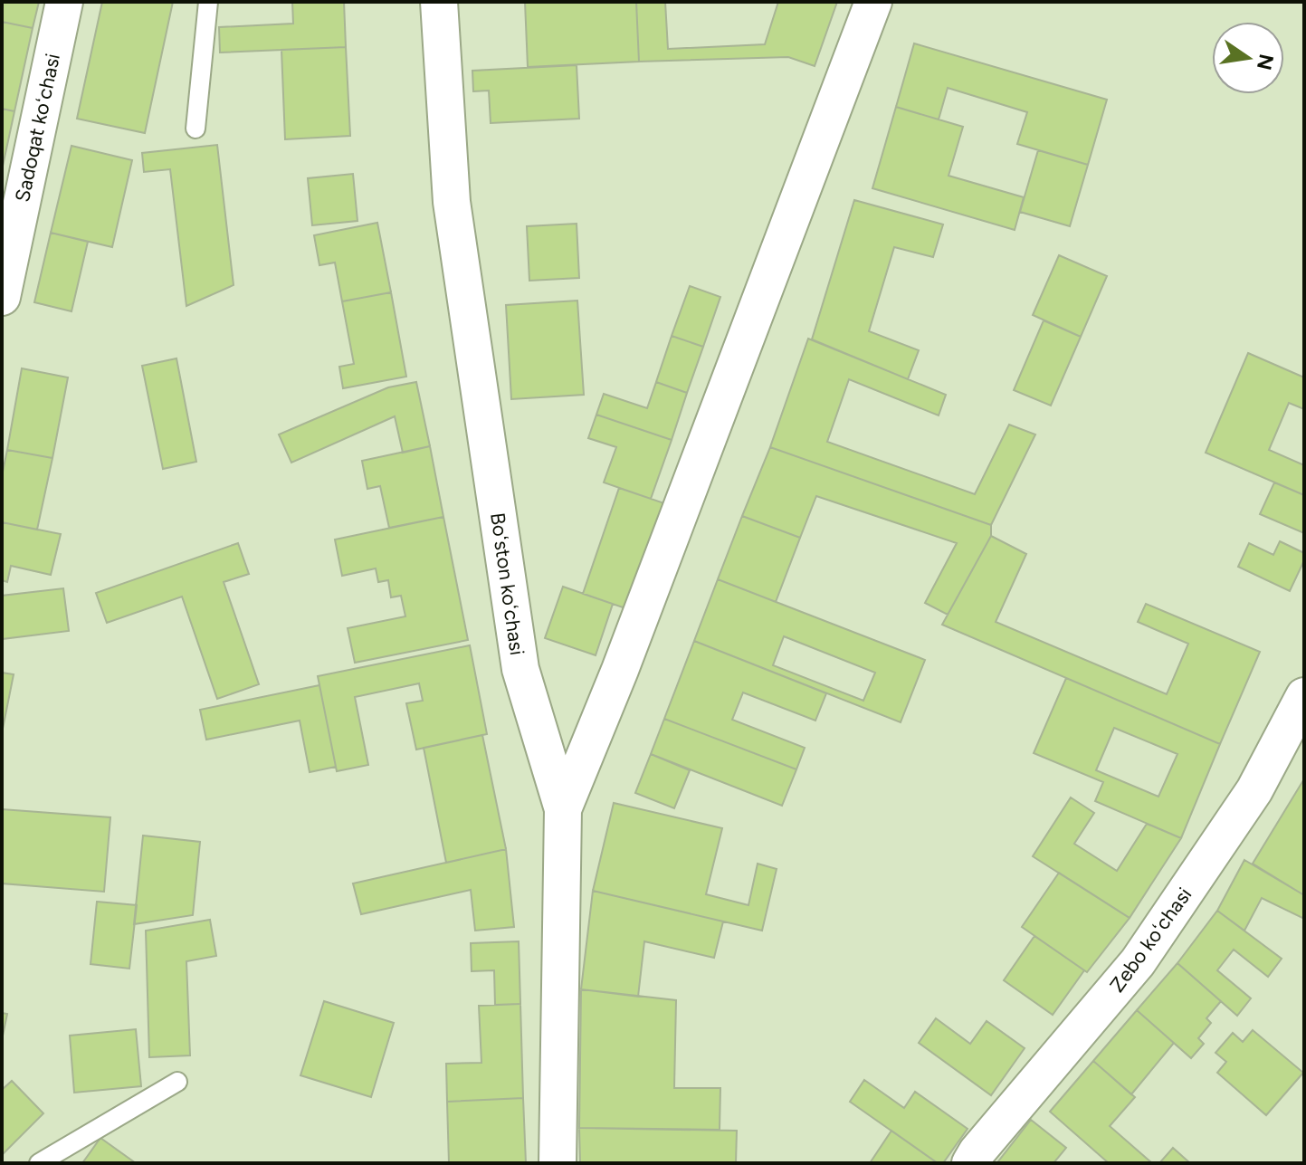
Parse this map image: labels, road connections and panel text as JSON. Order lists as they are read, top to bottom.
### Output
{
  "streets": {
    "street": ["Sadoqat koʻchasi", "Boʻston koʻchasi", "Zebo koʻchasi"]
  },
  "north": "right"
}
